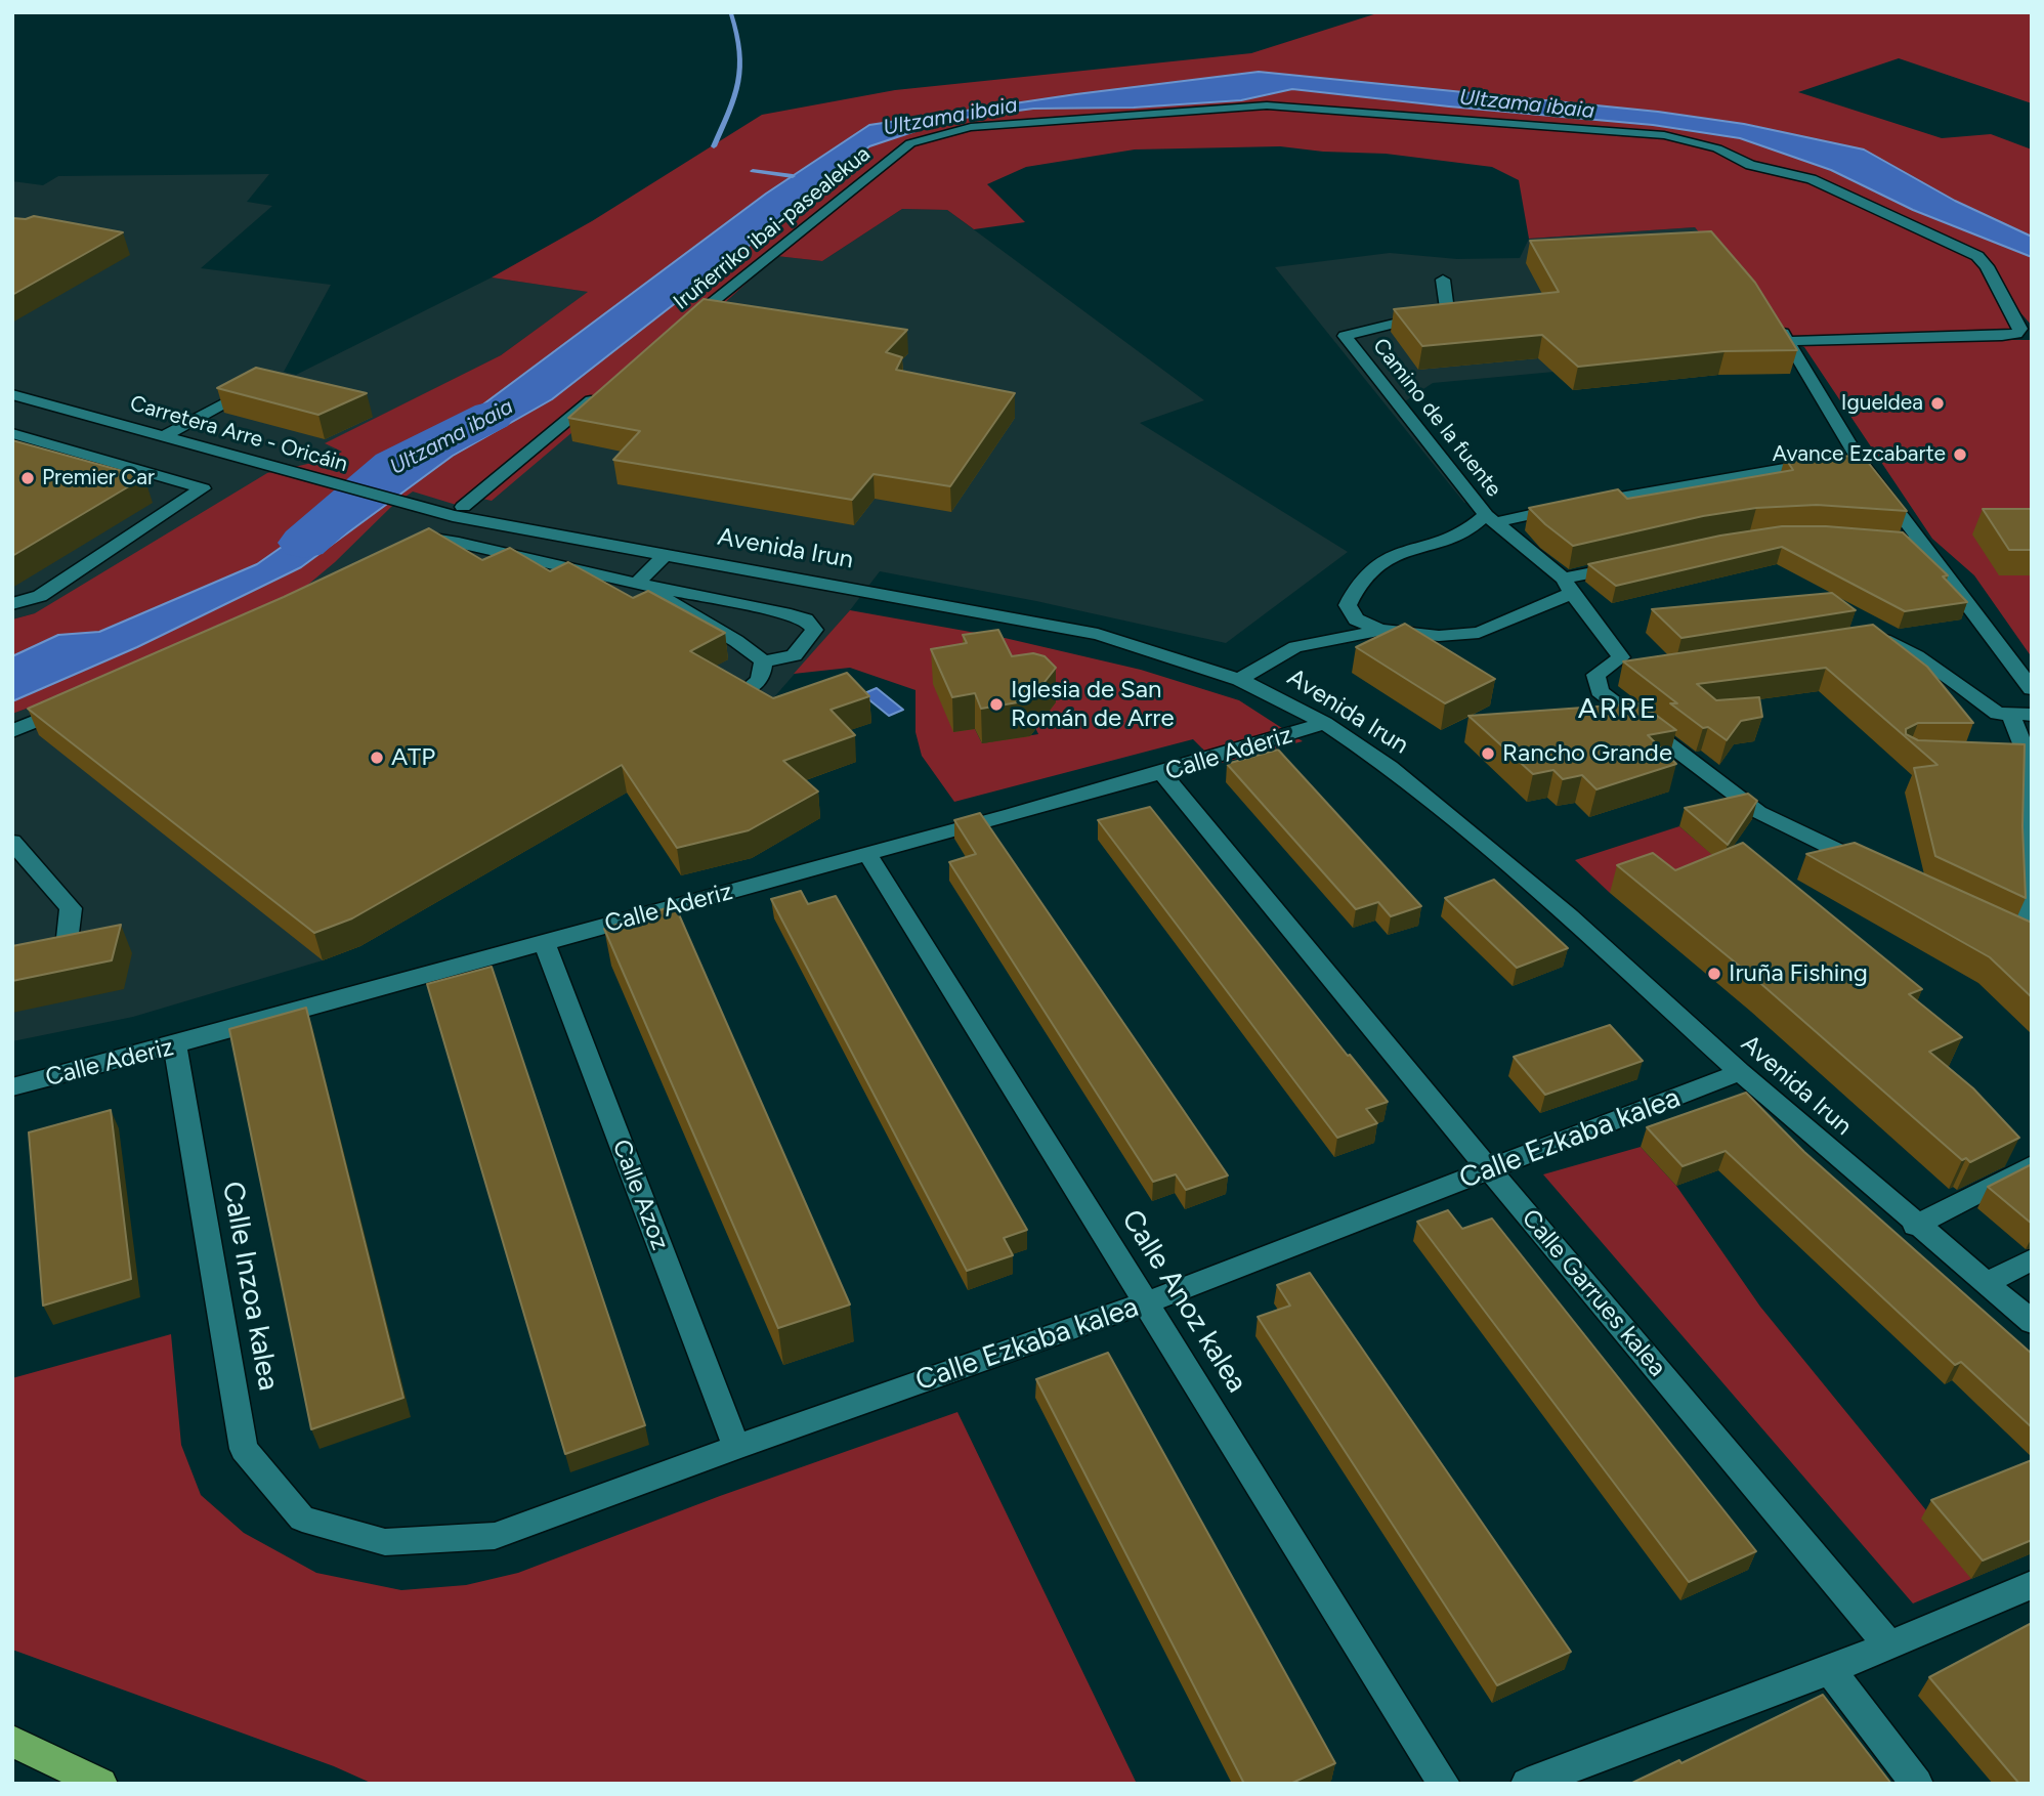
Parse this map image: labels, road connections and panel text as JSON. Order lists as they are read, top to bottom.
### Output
{
  "streets": {
    "street": [
      "Iruñerriko ibai-pasealekua",
      "Camino de la fuente",
      "Carretera Arre - Oricáin",
      "Avenida Irun",
      "Calle Aderiz",
      "Calle Ezkaba kalea",
      "Calle Azoz",
      "Calle Inzoa kalea",
      "Calle Garrues kalea",
      "Calle Anoz kalea"
    ]
  },
  "crossings": [
    ["Carretera Arre - Oricáin", "Avenida Irun"],
    ["Avenida Irun", "Calle Aderiz"],
    ["Avenida Irun", "Calle Ezkaba kalea"],
    ["Calle Aderiz", "Calle Azoz"],
    ["Calle Aderiz", "Calle Inzoa kalea"],
    ["Calle Aderiz", "Calle Garrues kalea"],
    ["Calle Aderiz", "Calle Anoz kalea"],
    ["Calle Ezkaba kalea", "Calle Azoz"],
    ["Calle Ezkaba kalea", "Calle Inzoa kalea"],
    ["Calle Ezkaba kalea", "Calle Garrues kalea"],
    ["Calle Ezkaba kalea", "Calle Anoz kalea"]
  ],
  "districts": ["ARRE"],
  "water": ["Ultzama ibaia"],
  "places": [
    "Igueldea",
    "Avance Ezcabarte",
    "Premier Car",
    "Iglesia de San Román de Arre",
    "Rancho Grande",
    "ATP",
    "Iruña Fishing"
  ]
}
